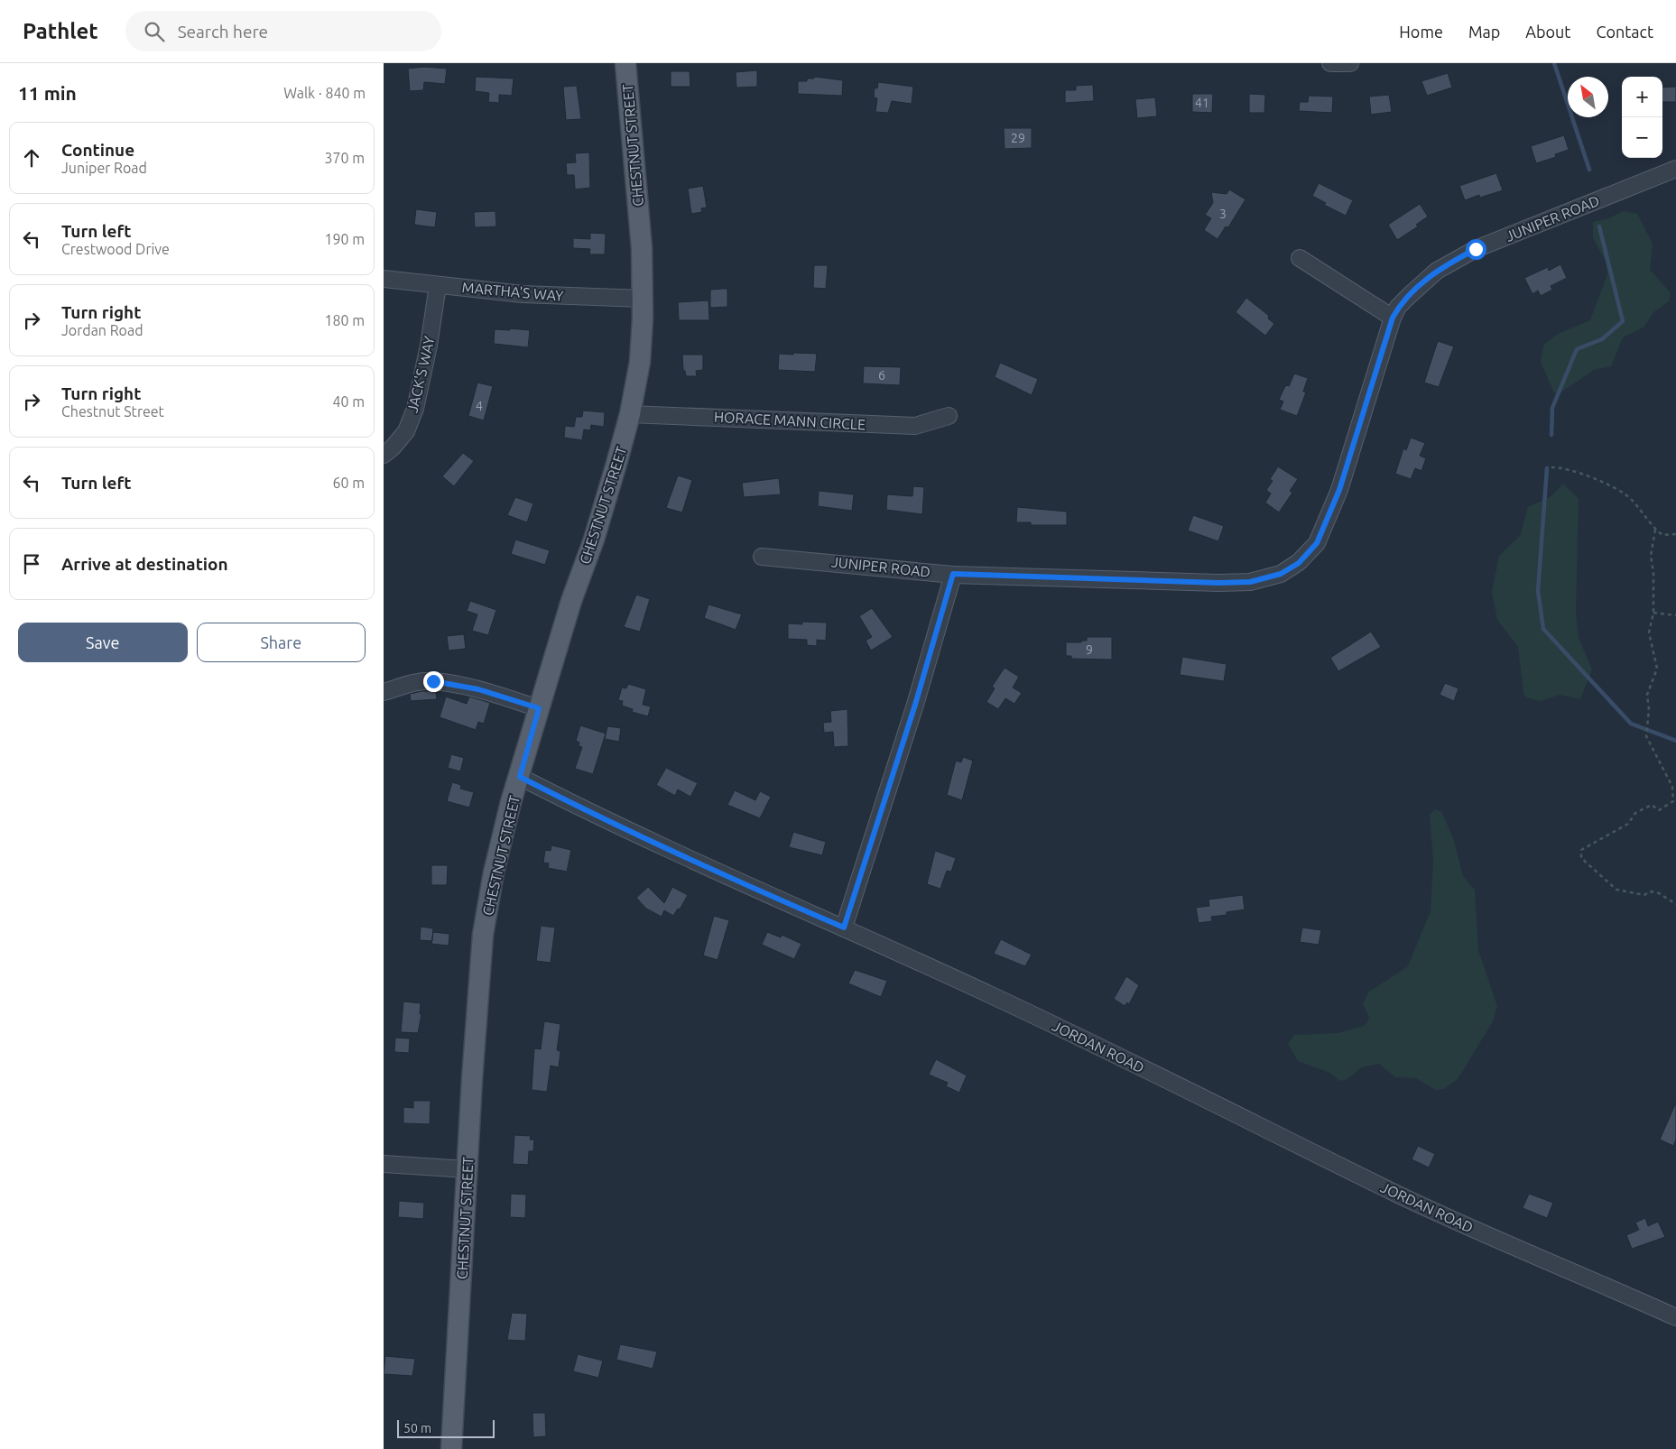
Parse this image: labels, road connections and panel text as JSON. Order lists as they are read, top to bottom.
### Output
{
  "streets": {
    "main road": ["CHESTNUT STREET"],
    "street": [
      "JUNIPER ROAD",
      "MARTHA'S WAY",
      "JACK'S WAY",
      "HORACE MANN CIRCLE",
      "JORDAN ROAD"
    ]
  },
  "crossings": [
    ["CHESTNUT STREET", "MARTHA'S WAY"],
    ["CHESTNUT STREET", "HORACE MANN CIRCLE"],
    ["CHESTNUT STREET", "JORDAN ROAD"],
    ["MARTHA'S WAY", "JACK'S WAY"]
  ],
  "house_numbers": [
    "41",
    "29",
    "3",
    "6",
    "4",
    "9"
  ],
  "scale_bar": "50 m",
  "north": "top left",
  "page": {
    "header": "Pathlet",
    "search": "Search here",
    "nav": [
      "Home",
      "Map",
      "About",
      "Contact"
    ],
    "heading": ["11 min", "Walk · 840 m"],
    "map_buttons": ["+", "−"],
    "list": [
      ["Continue", "Juniper Road", "370 m"],
      ["Turn left", "Crestwood Drive", "190 m"],
      ["Turn right", "Jordan Road", "180 m"],
      ["Turn right", "Chestnut Street", "40 m"],
      ["Turn left", "60 m"],
      "Arrive at destination"
    ],
    "buttons": ["Save", "Share"],
    "scale": "50 m"
  }
}
